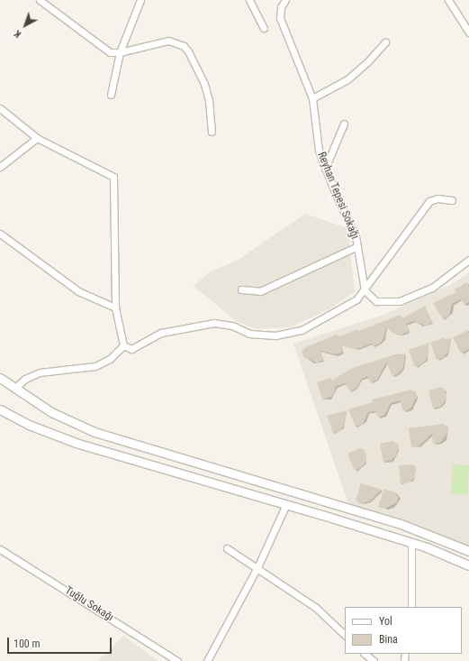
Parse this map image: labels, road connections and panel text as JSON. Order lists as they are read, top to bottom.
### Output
{
  "streets": {
    "street": ["Reyhan Tepesi Sokağı", "Tuğlu Sokağı"]
  },
  "legend": ["Yol", "Bina"],
  "scale_bar": "100 m",
  "north": "bottom left"
}
